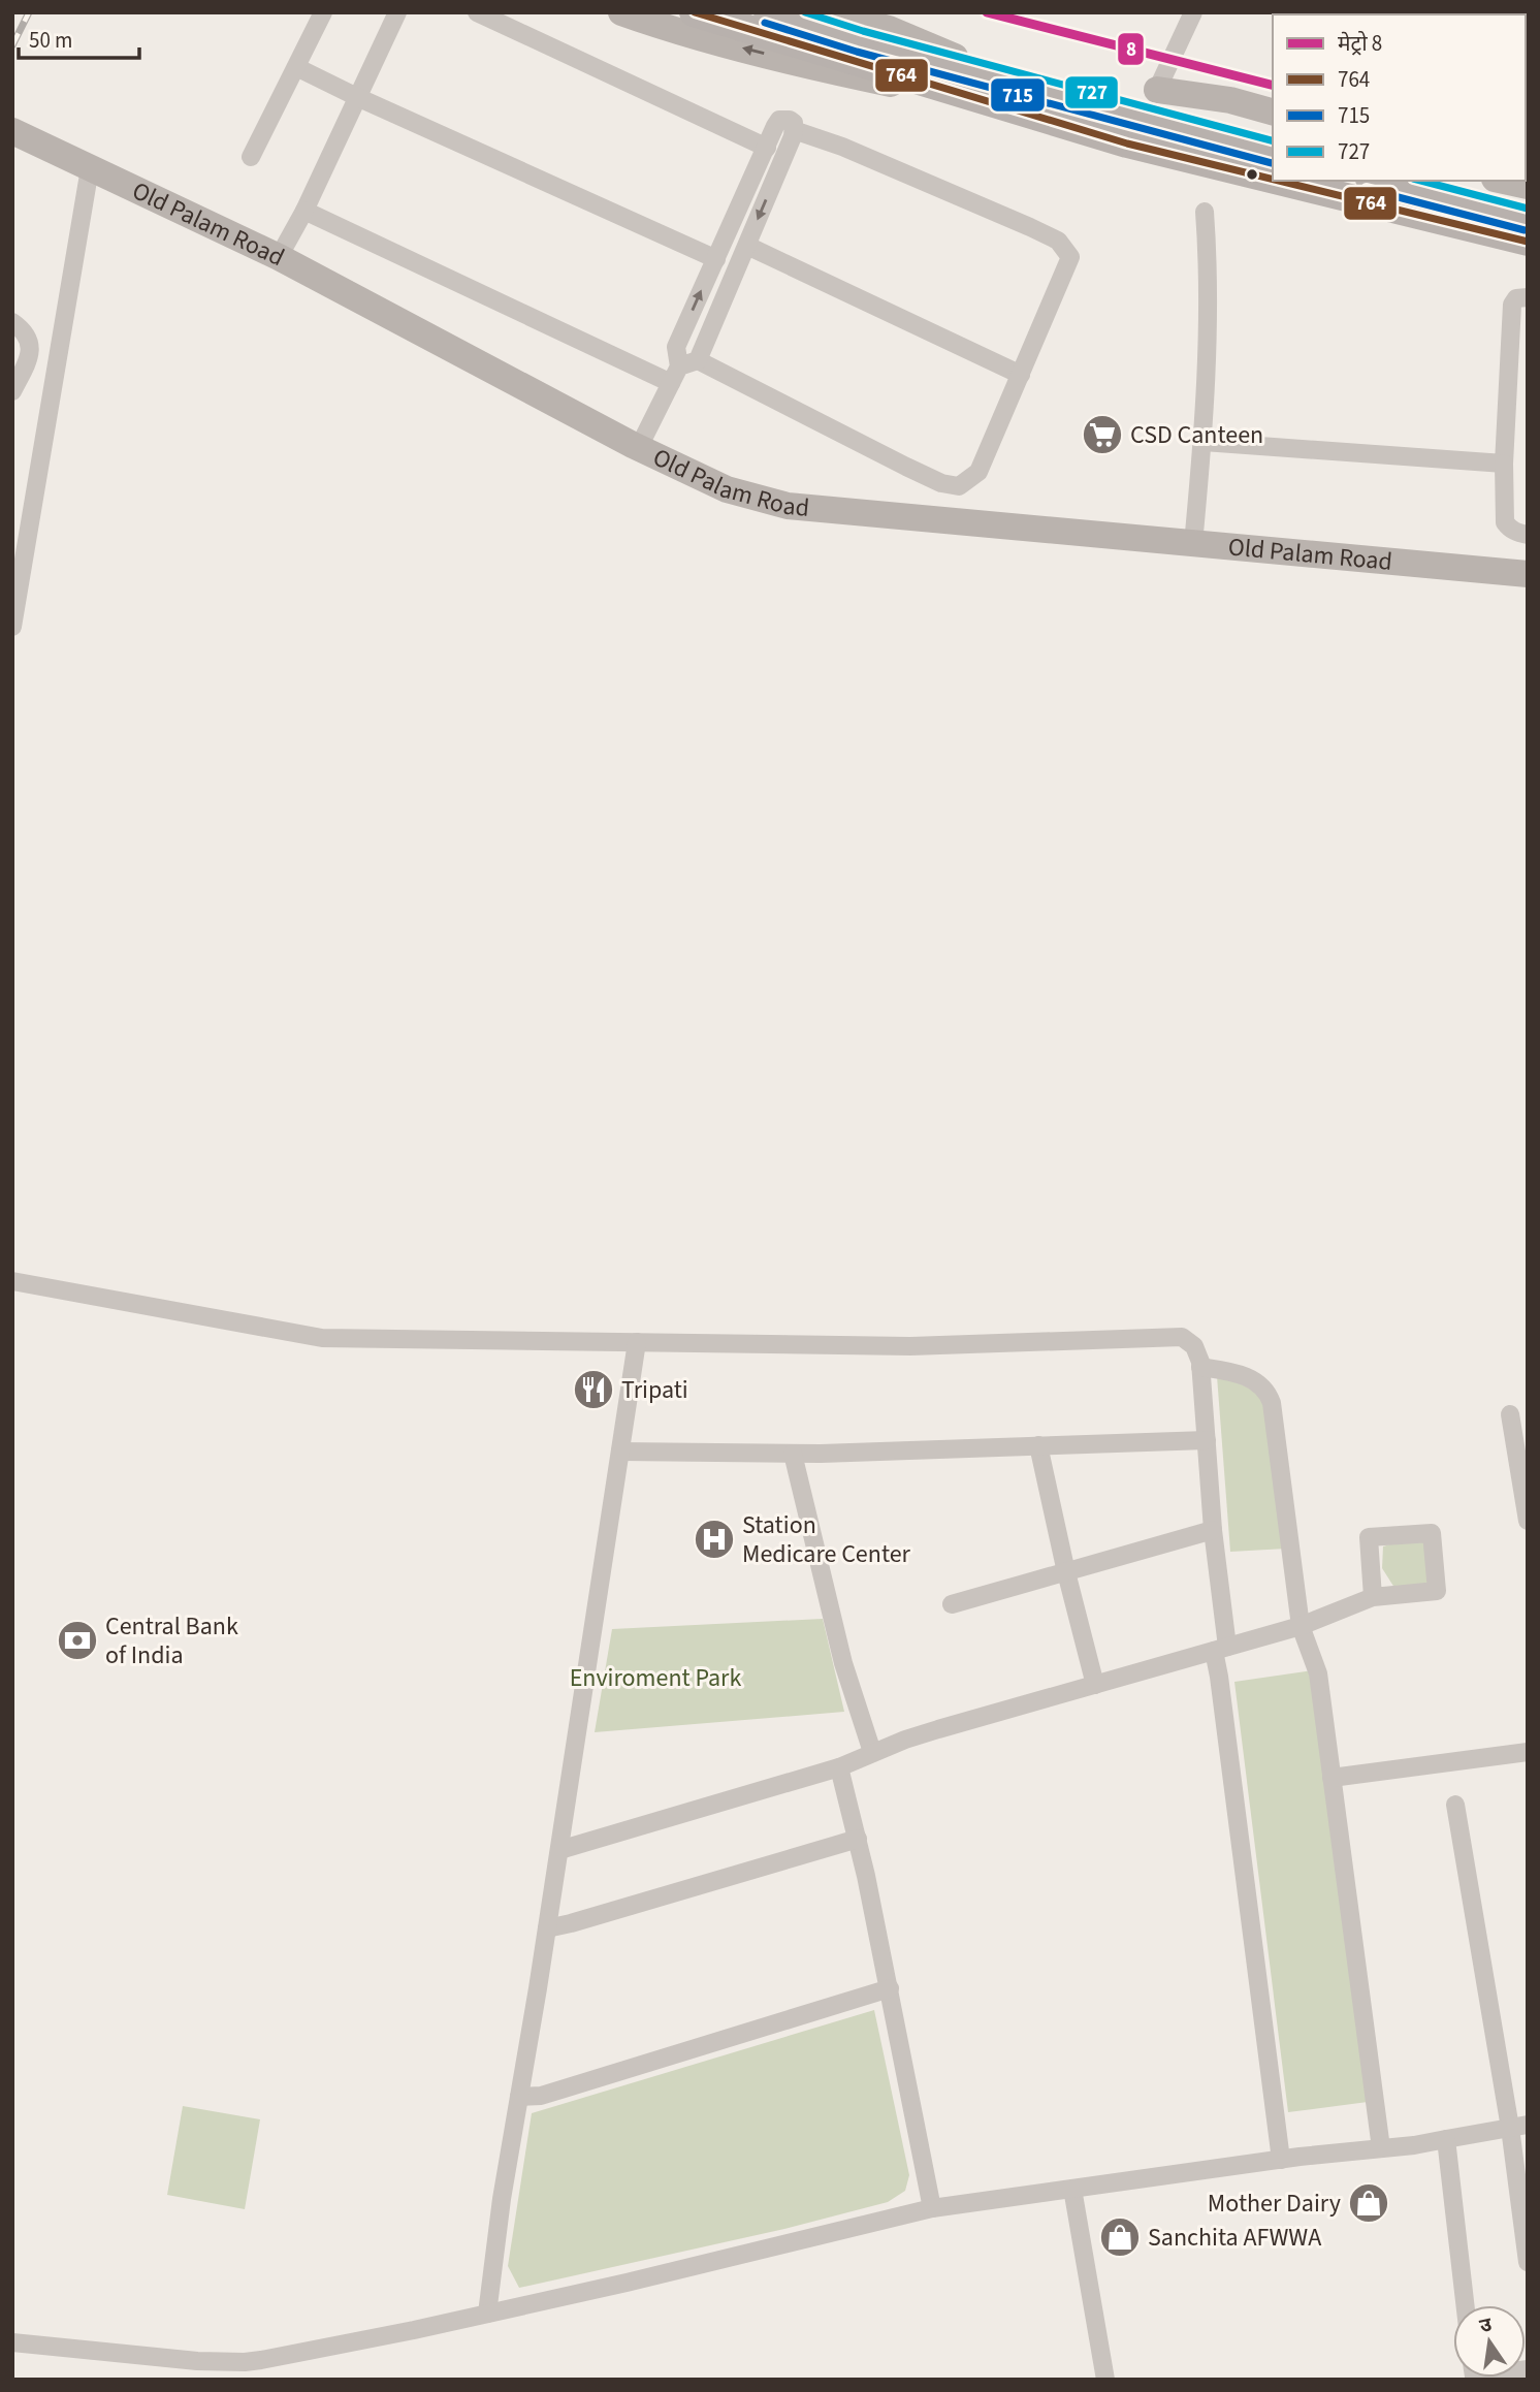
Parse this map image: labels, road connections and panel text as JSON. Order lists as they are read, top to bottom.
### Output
{
  "streets": {
    "street": ["Old Palam Road"]
  },
  "parks": ["Enviroment Park"],
  "places": {
    "supermarket": ["CSD Canteen"],
    "restaurant": ["Tripati"],
    "hospital": ["Station Medicare Center"],
    "bank": ["Central Bank of India"],
    "shop": ["Mother Dairy", "Sanchita AFWWA"]
  },
  "lines": [
    "metro line 8",
    "transit line 764",
    "transit line 727",
    "transit line 715"
  ],
  "legend": [
    "मेट्रो 8",
    "764",
    "715",
    "727"
  ],
  "scale_bar": "50 m",
  "north": "top"
}
